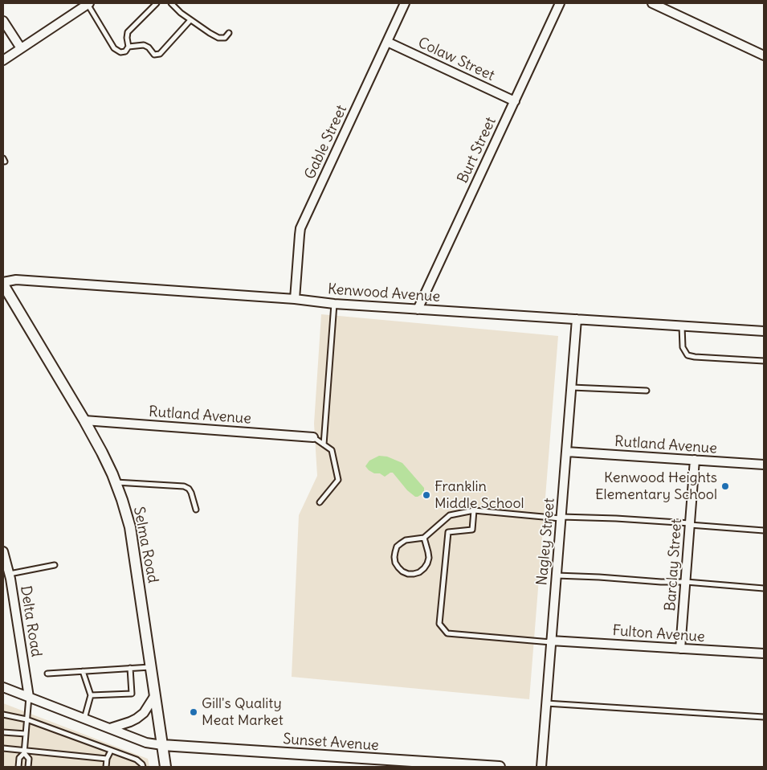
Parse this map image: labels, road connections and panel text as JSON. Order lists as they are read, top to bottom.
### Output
{
  "streets": {
    "street": [
      "Colaw Street",
      "Gable Street",
      "Burt Street",
      "Kenwood Avenue",
      "Rutland Avenue",
      "Nagley Street",
      "Selma Road",
      "Barclay Street",
      "Delta Road",
      "Fulton Avenue",
      "Sunset Avenue"
    ]
  },
  "crossings": [
    ["Colaw Street", "Gable Street"],
    ["Colaw Street", "Burt Street"],
    ["Gable Street", "Kenwood Avenue"],
    ["Burt Street", "Kenwood Avenue"],
    ["Kenwood Avenue", "Nagley Street"],
    ["Kenwood Avenue", "Selma Road"],
    ["Rutland Avenue", "Nagley Street"],
    ["Rutland Avenue", "Selma Road"],
    ["Rutland Avenue", "Barclay Street"],
    ["Nagley Street", "Fulton Avenue"],
    ["Selma Road", "Sunset Avenue"],
    ["Barclay Street", "Fulton Avenue"],
    ["Delta Road", "Sunset Avenue"]
  ],
  "places": ["Kenwood Heights Elementary School", "Franklin Middle School", "Gill's Quality Meat Market"]
}
